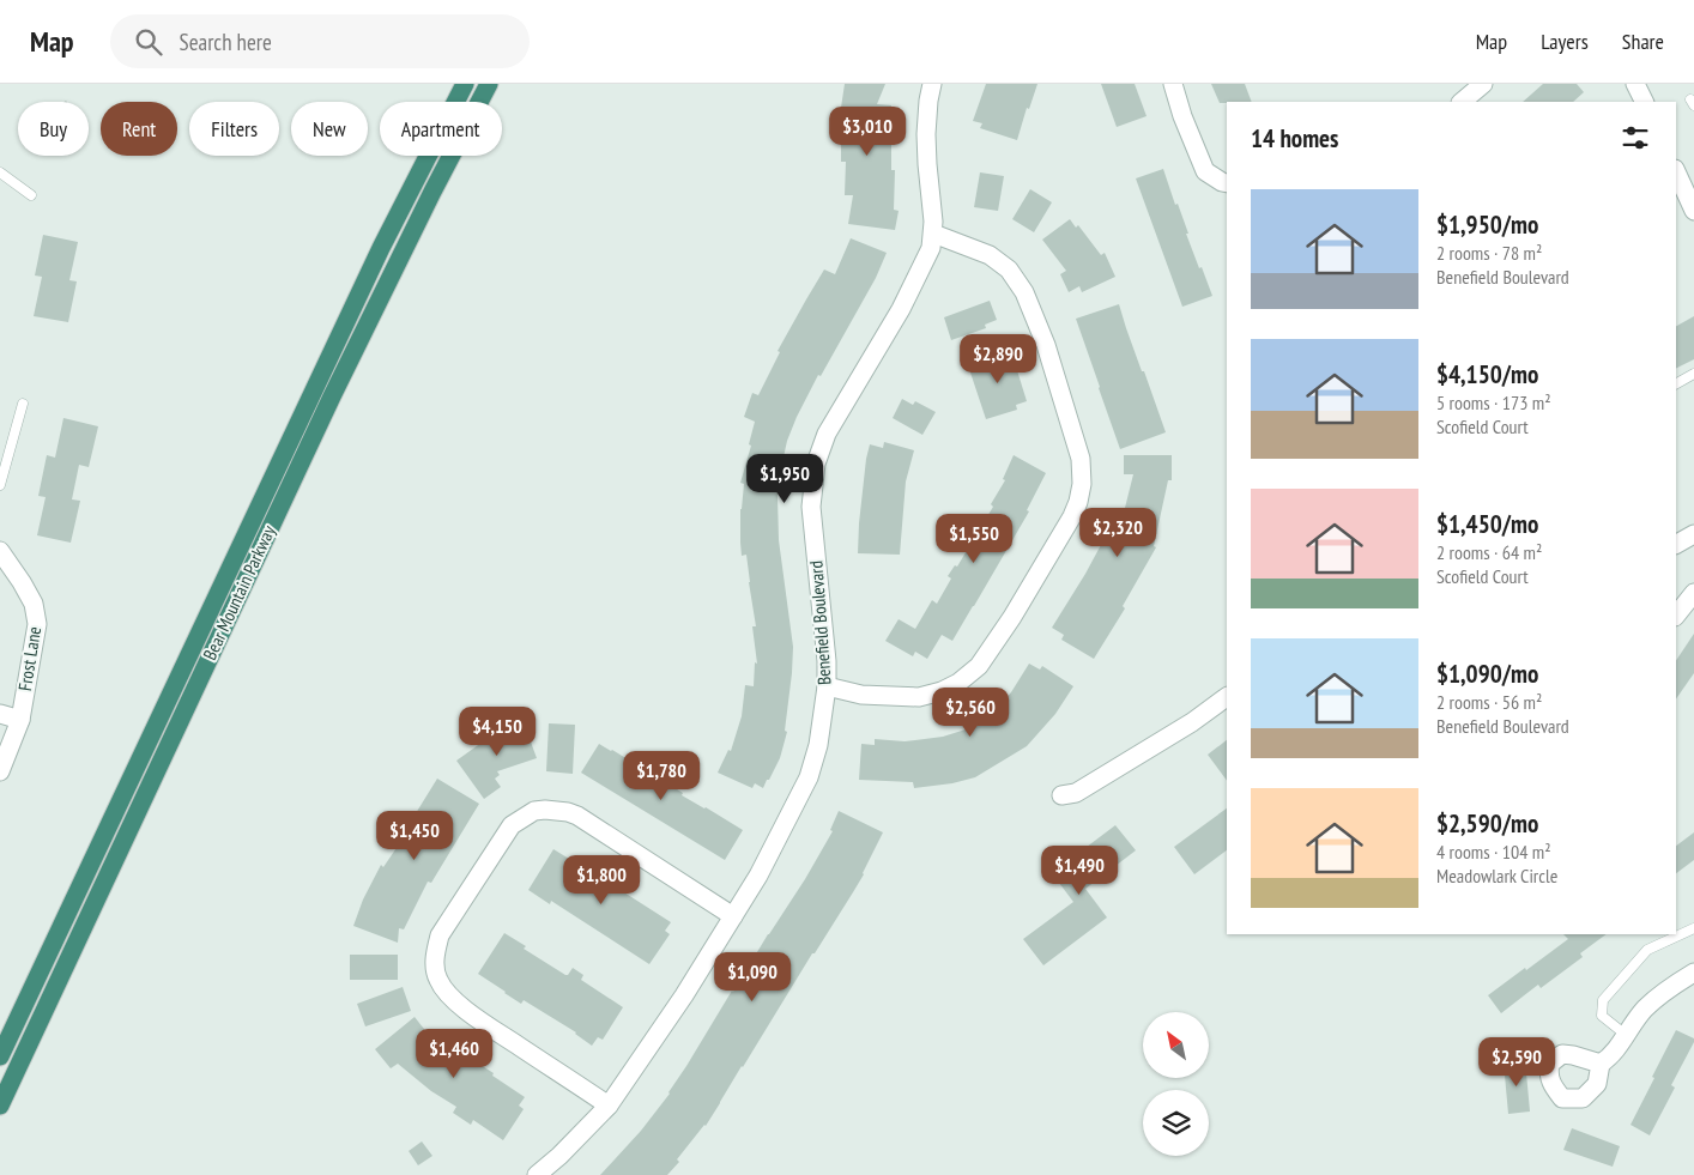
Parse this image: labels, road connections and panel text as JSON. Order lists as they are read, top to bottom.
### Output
{
  "streets": {
    "highway": ["Bear Mountain Parkway"],
    "street": ["Benefield Boulevard", "Frost Lane"]
  },
  "north": "top left",
  "page": {
    "header": "Map",
    "search": "Search here",
    "nav": ["Map", "Layers", "Share"],
    "chip": [
      "Buy",
      "Rent",
      "Filters",
      "New",
      "Apartment"
    ],
    "heading": "14 homes",
    "price": [
      "$3,010",
      "$2,890",
      "$1,950",
      "$2,320",
      "$1,550",
      "$2,560",
      "$4,150",
      "$1,780",
      "$1,450",
      "$1,490",
      "$1,800",
      "$1,090",
      "$1,460",
      "$2,590"
    ],
    "list": [
      {
        "name": "$1,950/mo",
        "note": "2 rooms · 78 m² · Benefield Boulevard"
      },
      {
        "name": "$4,150/mo",
        "note": "5 rooms · 173 m² · Scofield Court"
      },
      {
        "name": "$1,450/mo",
        "note": "2 rooms · 64 m² · Scofield Court"
      },
      {
        "name": "$1,090/mo",
        "note": "2 rooms · 56 m² · Benefield Boulevard"
      },
      {
        "name": "$2,590/mo",
        "note": "4 rooms · 104 m² · Meadowlark Circle"
      }
    ]
  }
}
